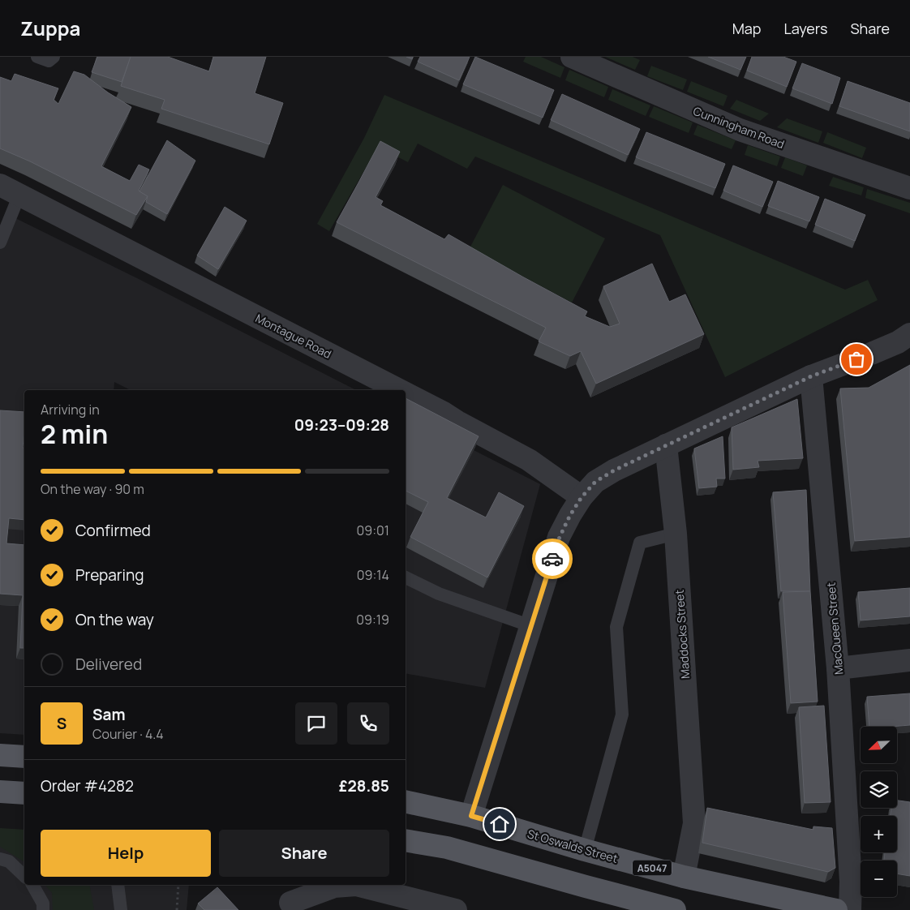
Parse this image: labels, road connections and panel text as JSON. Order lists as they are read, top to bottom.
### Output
{
  "streets": {
    "main road": ["St Oswalds Street", "A5047"],
    "street": [
      "Cunningham Road",
      "Montague Road",
      "MacQueen Street",
      "Maddocks Street"
    ]
  },
  "crossings": [
    ["Maddocks Street", "St Oswalds Street"]
  ],
  "north": "bottom left",
  "page": {
    "header": "Zuppa",
    "nav": ["Map", "Layers", "Share"],
    "heading": ["2 min", "Arriving in", "09:23–09:28"],
    "panel": [
      "Sam",
      "Courier · 4.4",
      "Order #4282",
      "£28.85"
    ],
    "bar": "On the way · 90 m",
    "list": [
      ["Confirmed", "09:01"],
      ["Preparing", "09:14"],
      ["On the way", "09:19"],
      "Delivered"
    ],
    "round": "S",
    "map_buttons": ["+", "−"],
    "buttons": ["Help", "Share"]
  }
}
